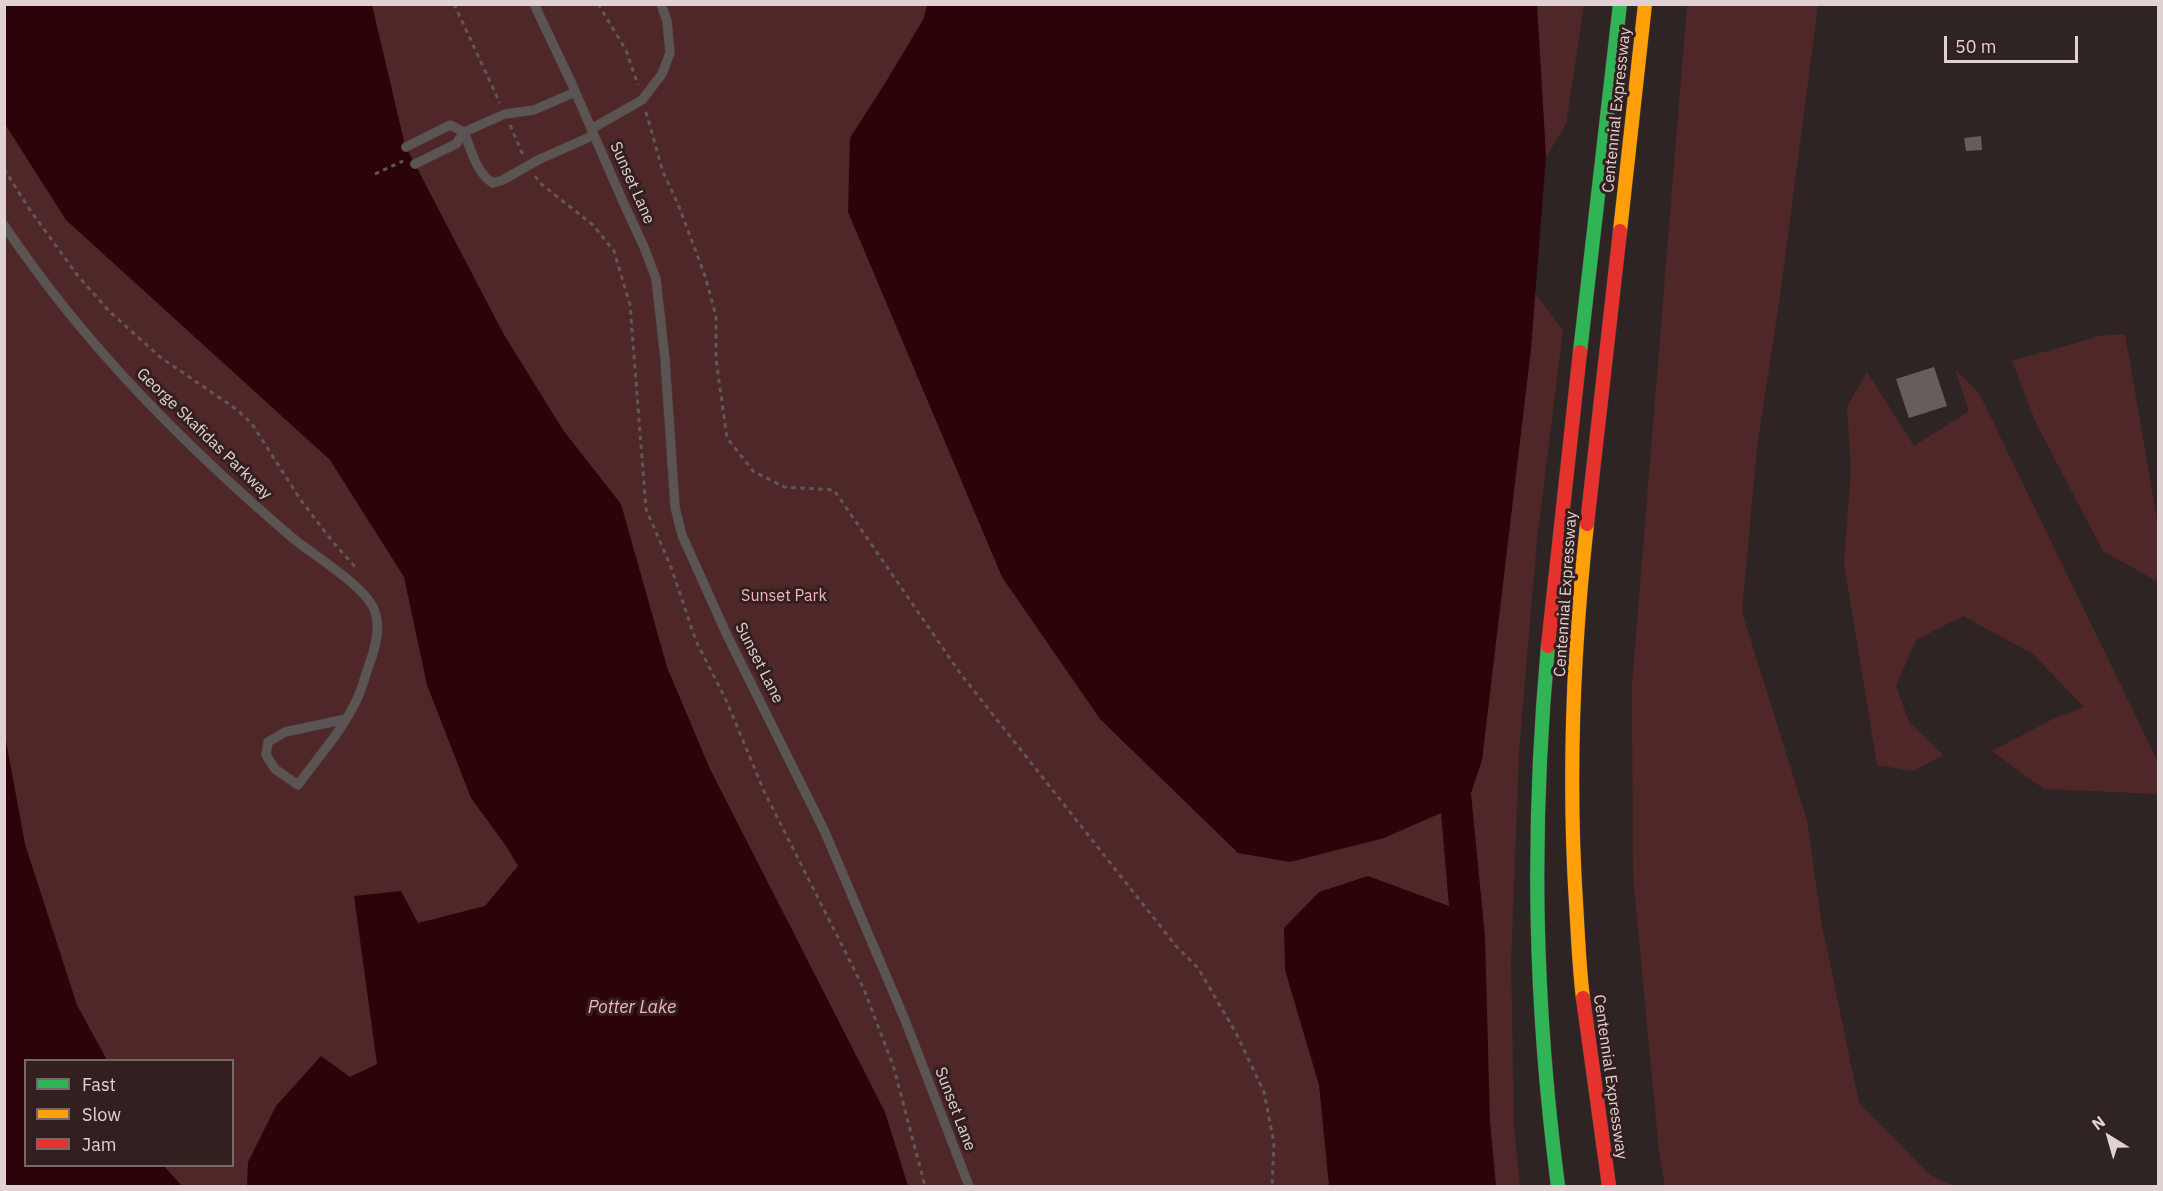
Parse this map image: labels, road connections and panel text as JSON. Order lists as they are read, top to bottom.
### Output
{
  "streets": {
    "highway": ["Centennial Expressway"],
    "lane": ["Sunset Lane", "George Skafidas Parkway"]
  },
  "water": ["Potter Lake"],
  "parks": ["Sunset Park"],
  "legend": ["Fast", "Slow", "Jam"],
  "scale_bar": "50 m",
  "north": "top left"
}
